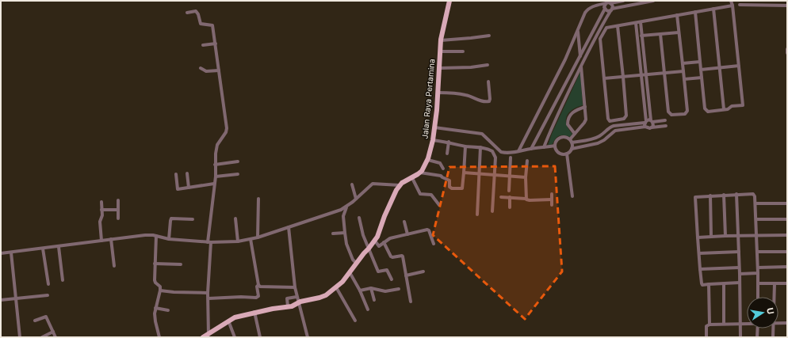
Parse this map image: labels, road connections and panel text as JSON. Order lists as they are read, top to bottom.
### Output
{
  "streets": {
    "main road": ["Jalan Raya Pertamina"]
  },
  "north": "right"
}
